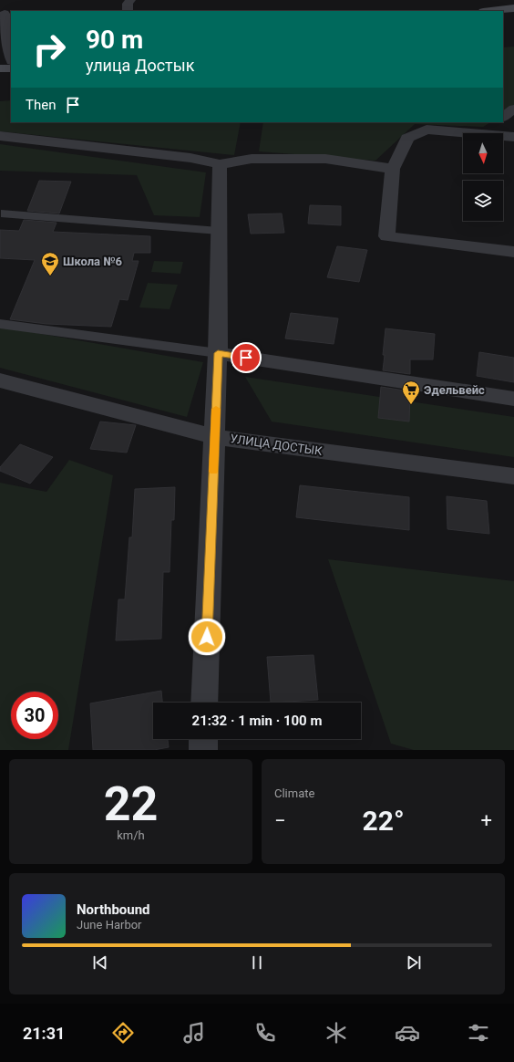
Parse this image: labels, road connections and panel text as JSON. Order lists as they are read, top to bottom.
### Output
{
  "streets": {
    "street": ["УЛИЦА ДОСТЫК"]
  },
  "places": {
    "school or university": ["Школа №6"],
    "supermarket": ["Эдельвейс"]
  },
  "north": "bottom",
  "page": {
    "turn": ["90 m", "улица Достык"],
    "then": "Then",
    "limit": "30",
    "trip": "21:32 · 1 min · 100 m",
    "tile": [
      ["22", "km/h"],
      "Climate"
    ],
    "heat": ["−", "22°", "+"],
    "song": ["Northbound", "June Harbor"],
    "tabs": "21:31"
  }
}
